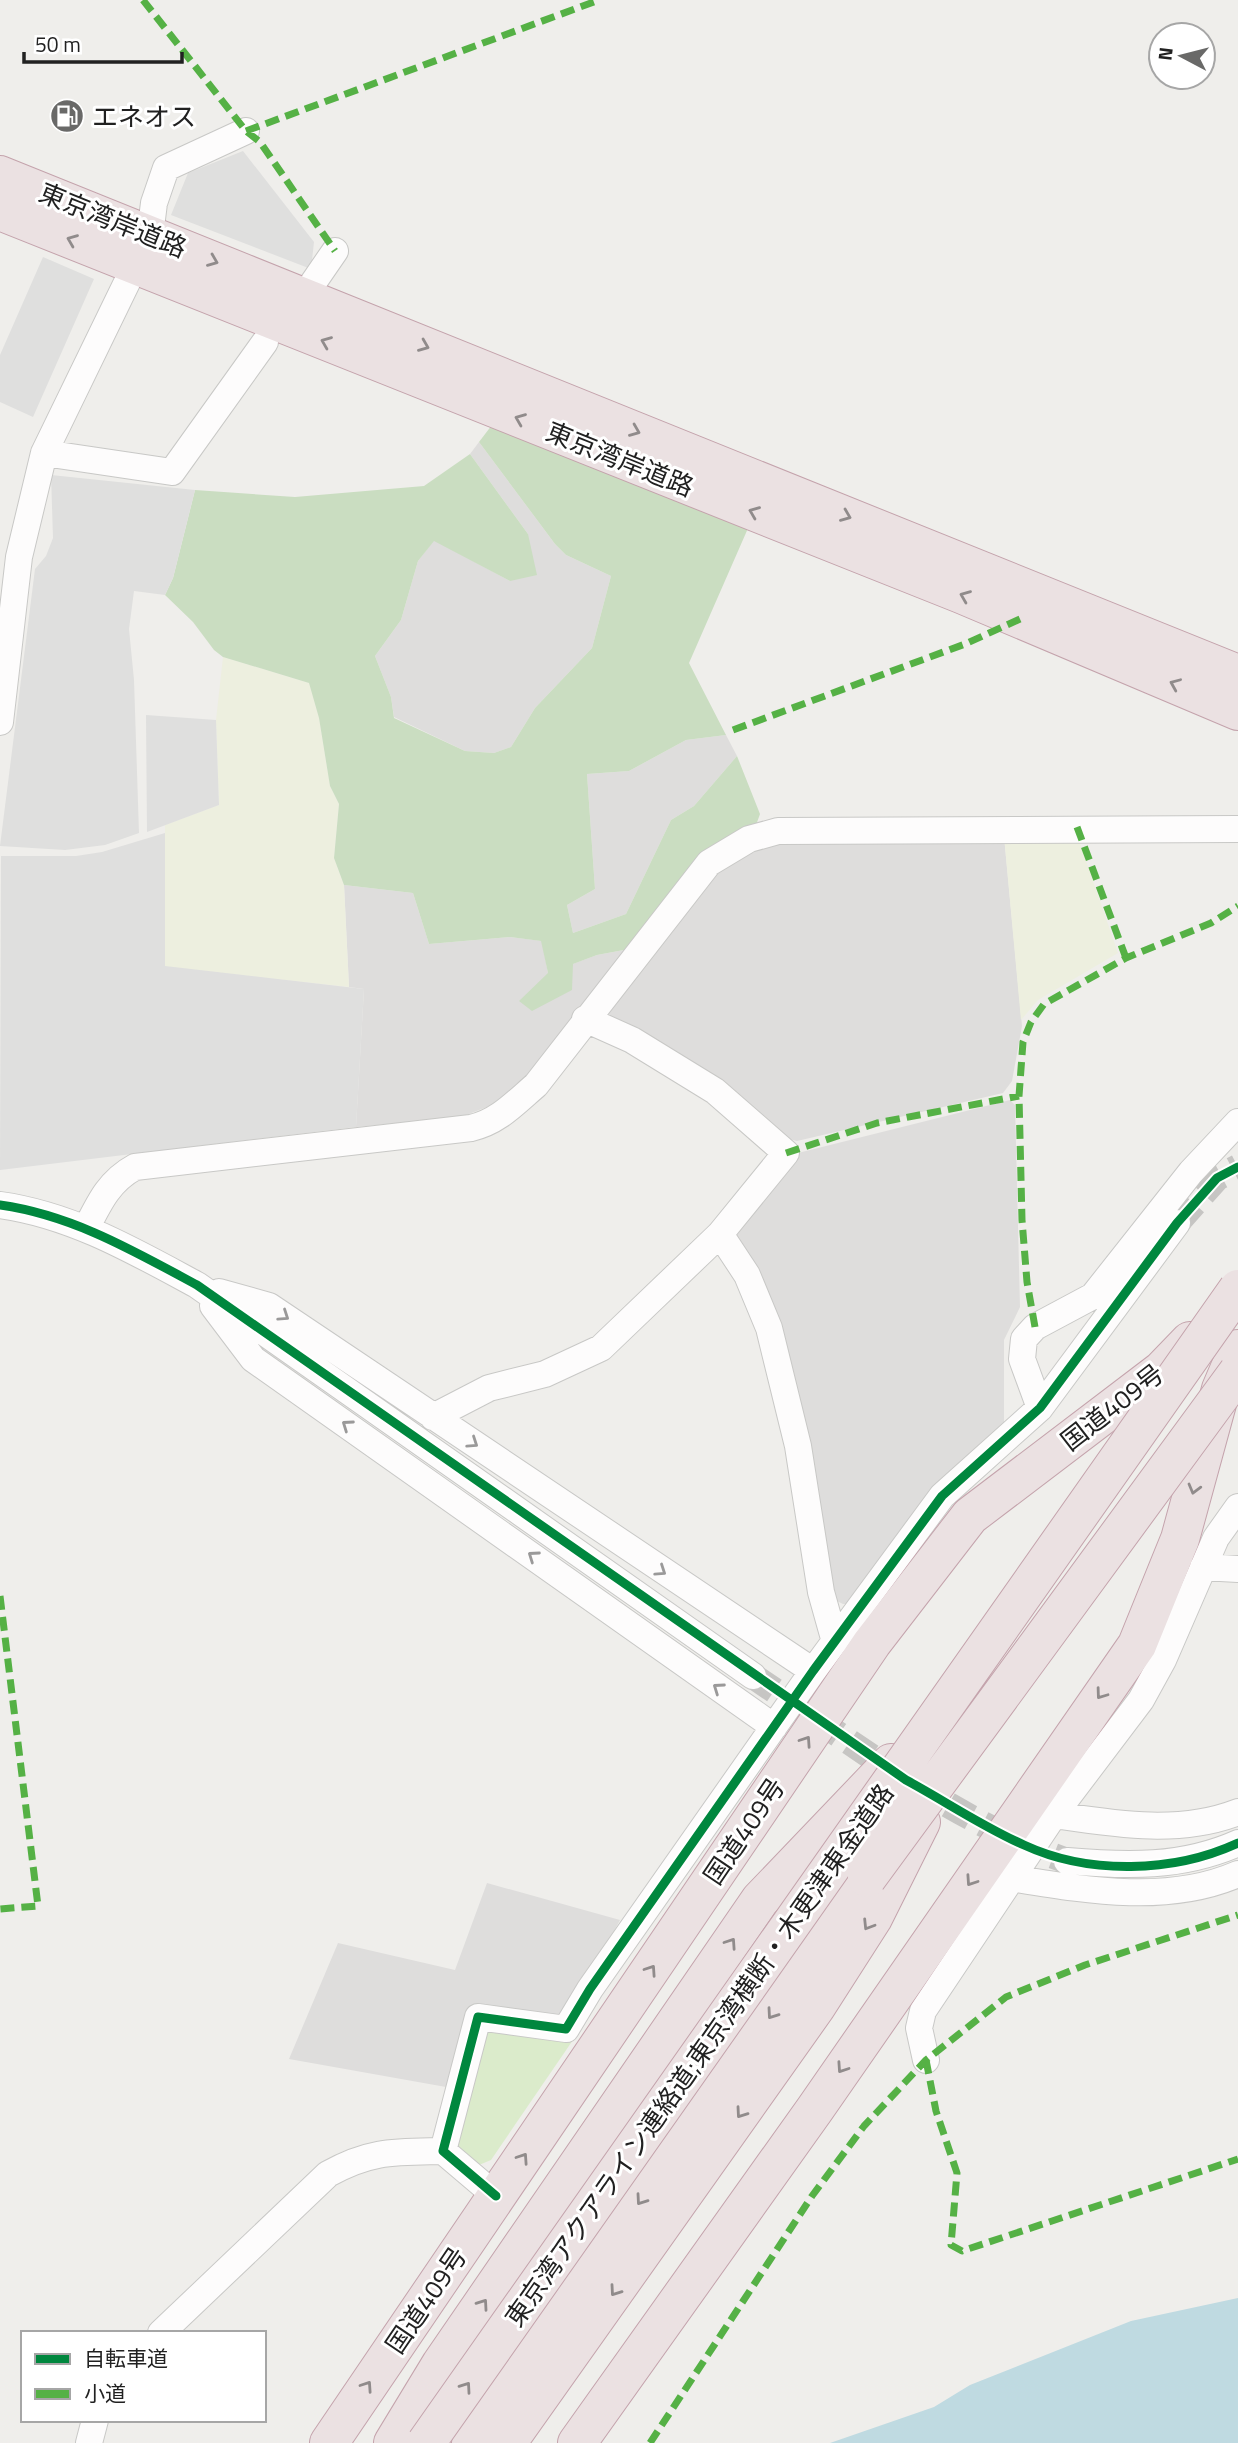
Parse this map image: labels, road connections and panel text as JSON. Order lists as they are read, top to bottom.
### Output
{
  "streets": {
    "highway": ["東京湾岸道路", "国道409号", "東京湾アクアライン連絡道;東京湾横断・木更津東金道路"]
  },
  "crossings": [
    ["国道409号", "東京湾アクアライン連絡道;東京湾横断・木更津東金道路"]
  ],
  "places": {
    "fuel station": ["エネオス"]
  },
  "legend": ["自転車道", "小道"],
  "scale_bar": "50 m",
  "north": "left"
}
